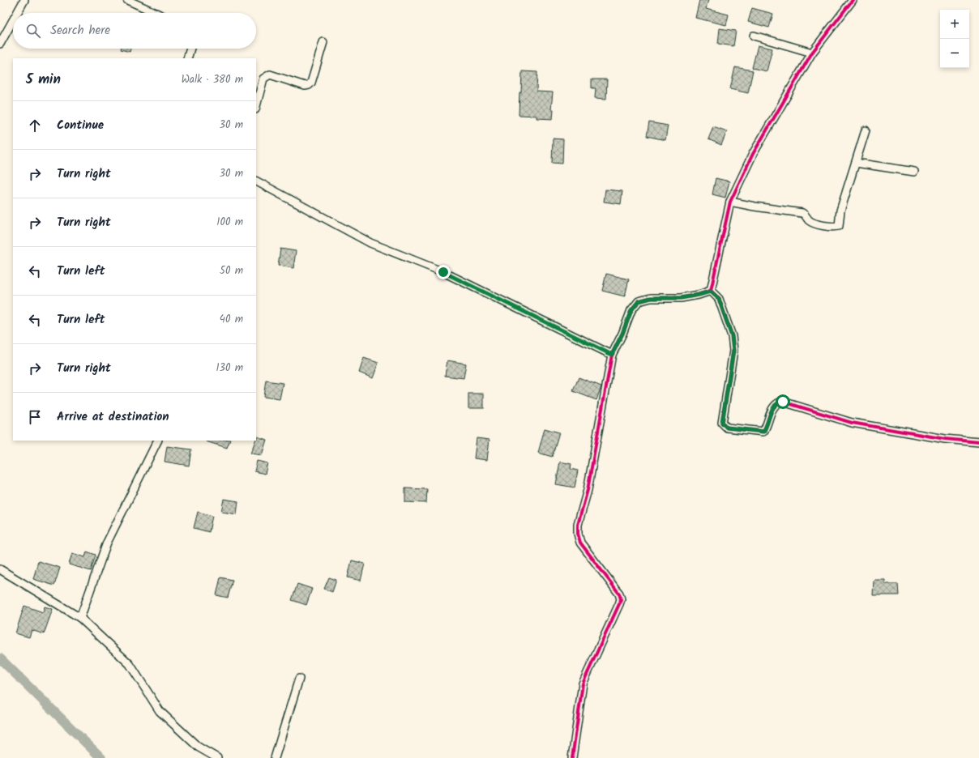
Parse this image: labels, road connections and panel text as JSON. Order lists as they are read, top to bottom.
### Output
{
  "page": {
    "map_buttons": ["+", "−"],
    "search": "Search here",
    "heading": ["5 min", "Walk · 380 m"],
    "list": [
      ["Continue", "30 m"],
      ["Turn right", "30 m"],
      ["Turn right", "100 m"],
      ["Turn left", "50 m"],
      ["Turn left", "40 m"],
      ["Turn right", "130 m"],
      "Arrive at destination"
    ]
  }
}
